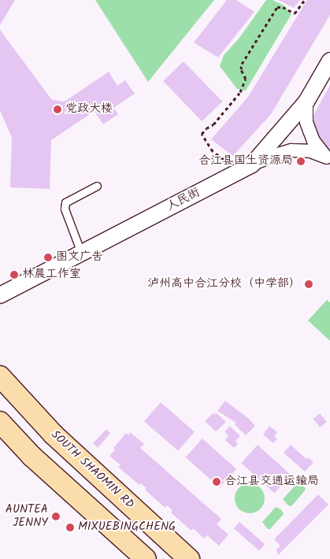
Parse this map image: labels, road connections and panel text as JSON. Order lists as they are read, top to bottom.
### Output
{
  "streets": {
    "main road": ["SOUTH SHAOMIN RD"],
    "street": ["人民街"]
  },
  "places": [
    "党政大楼",
    "合江县国土资源局",
    "图文广告",
    "林晨工作室",
    "泸州高中合江分校（中学部）",
    "合江县交通运输局",
    "AUNTEA JENNY",
    "MIXUEBINGCHENG"
  ]
}
